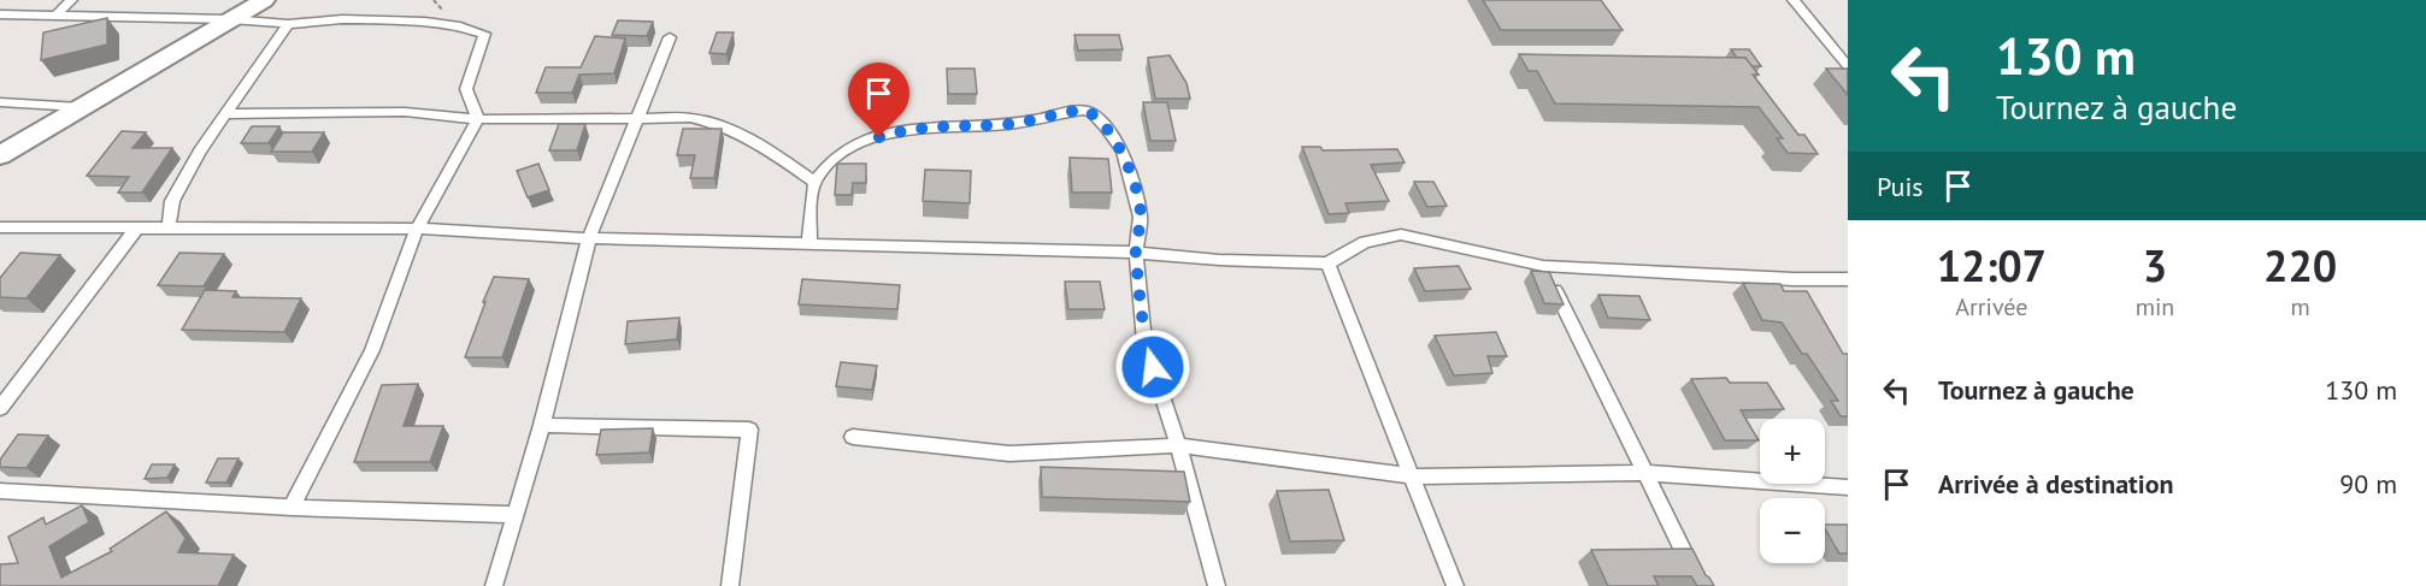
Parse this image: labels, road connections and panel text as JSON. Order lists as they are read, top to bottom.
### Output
{
  "page": {
    "turn": ["130 m", "Tournez à gauche"],
    "then": "Puis",
    "eta": [
      "12:07",
      "Arrivée",
      "3",
      "min",
      "220",
      "m"
    ],
    "list": [
      {
        "name": "Tournez à gauche",
        "value": "130 m"
      },
      {
        "name": "Arrivée à destination",
        "value": "90 m"
      }
    ],
    "map_buttons": ["+", "−"]
  }
}
